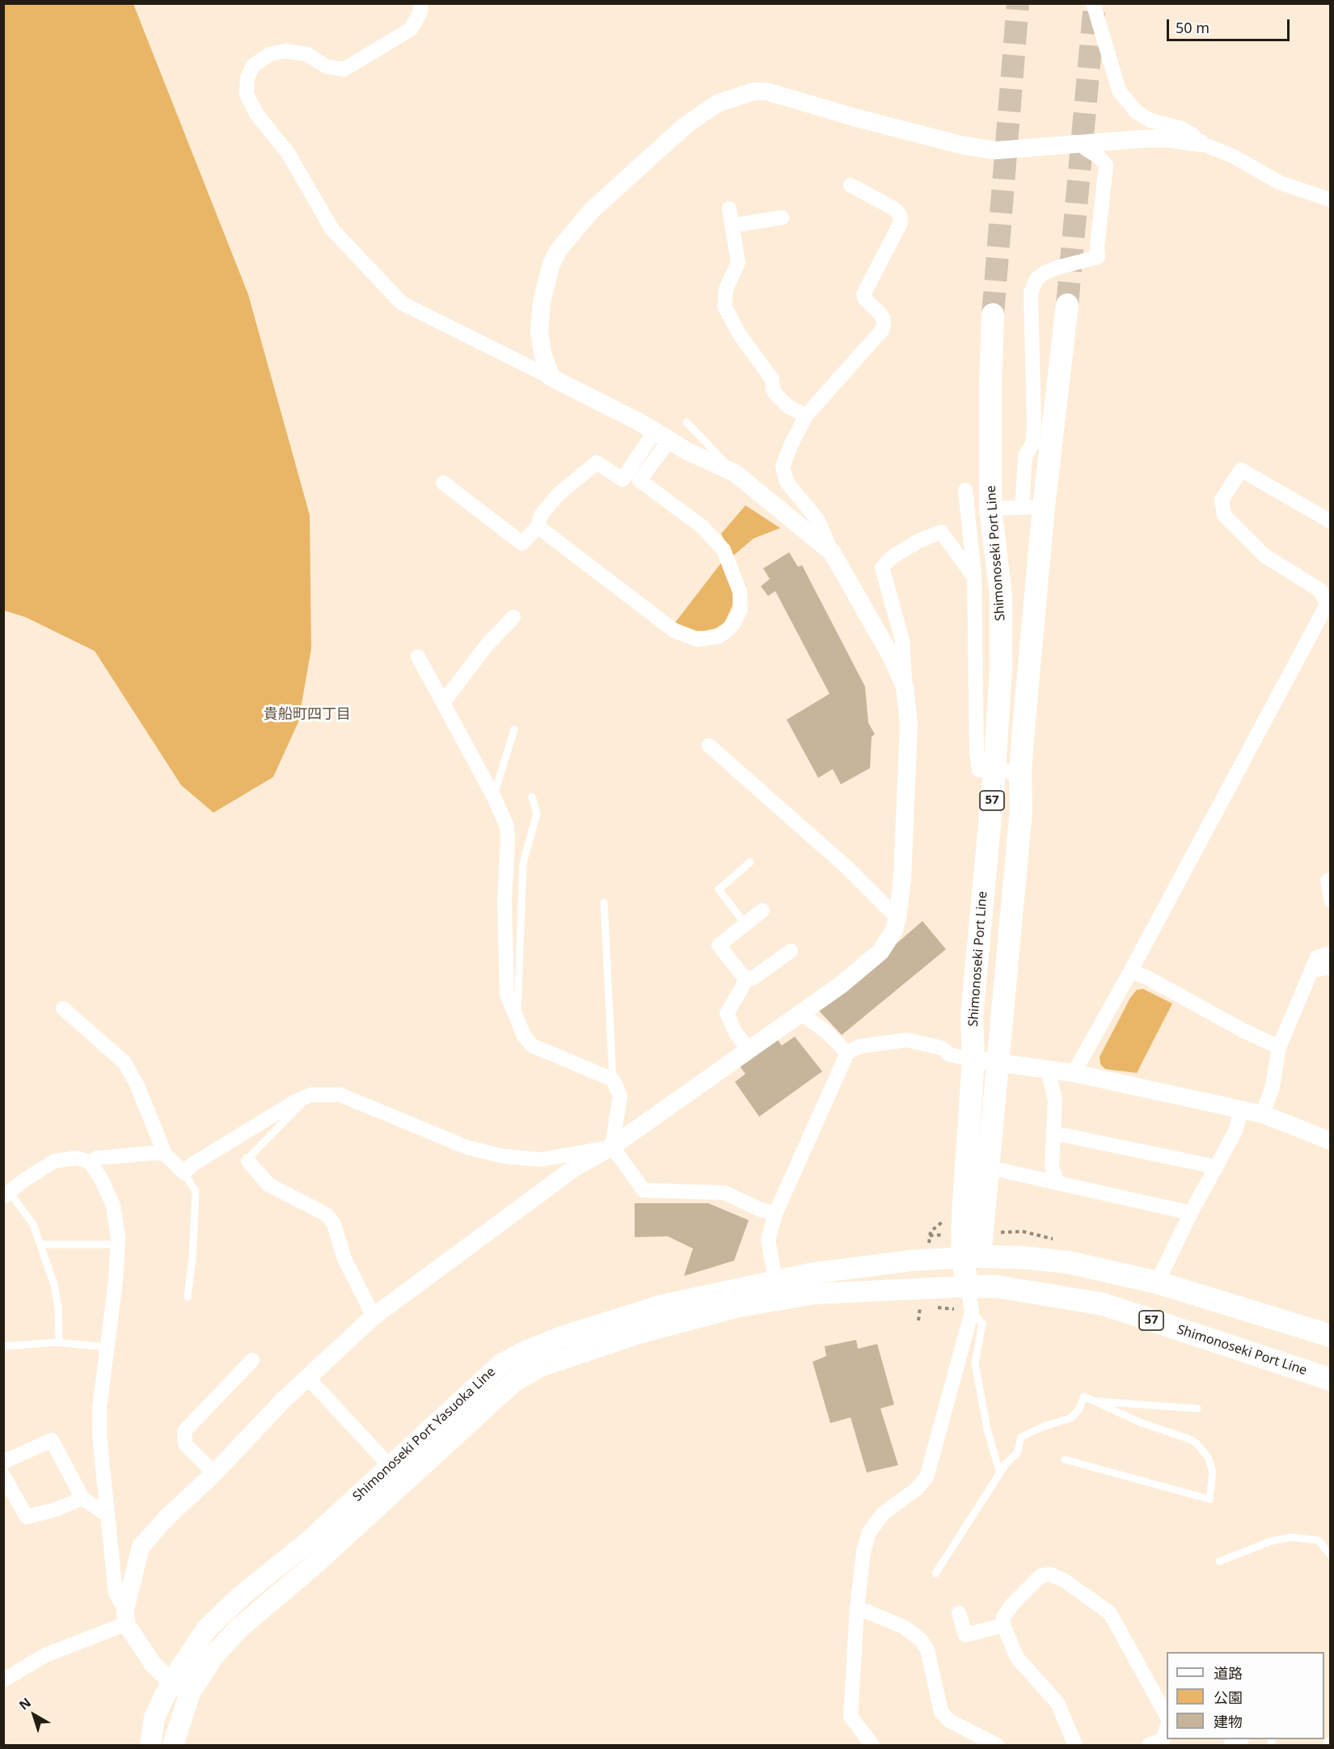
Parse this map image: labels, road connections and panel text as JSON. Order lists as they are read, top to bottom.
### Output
{
  "streets": {
    "main road": ["Shimonoseki Port Line", "57", "Shimonoseki Port Yasuoka Line"]
  },
  "crossings": [
    ["Shimonoseki Port Line", "Shimonoseki Port Yasuoka Line"]
  ],
  "districts": ["貴船町四丁目"],
  "legend": ["道路", "公園", "建物"],
  "scale_bar": "50 m",
  "north": "top left"
}
